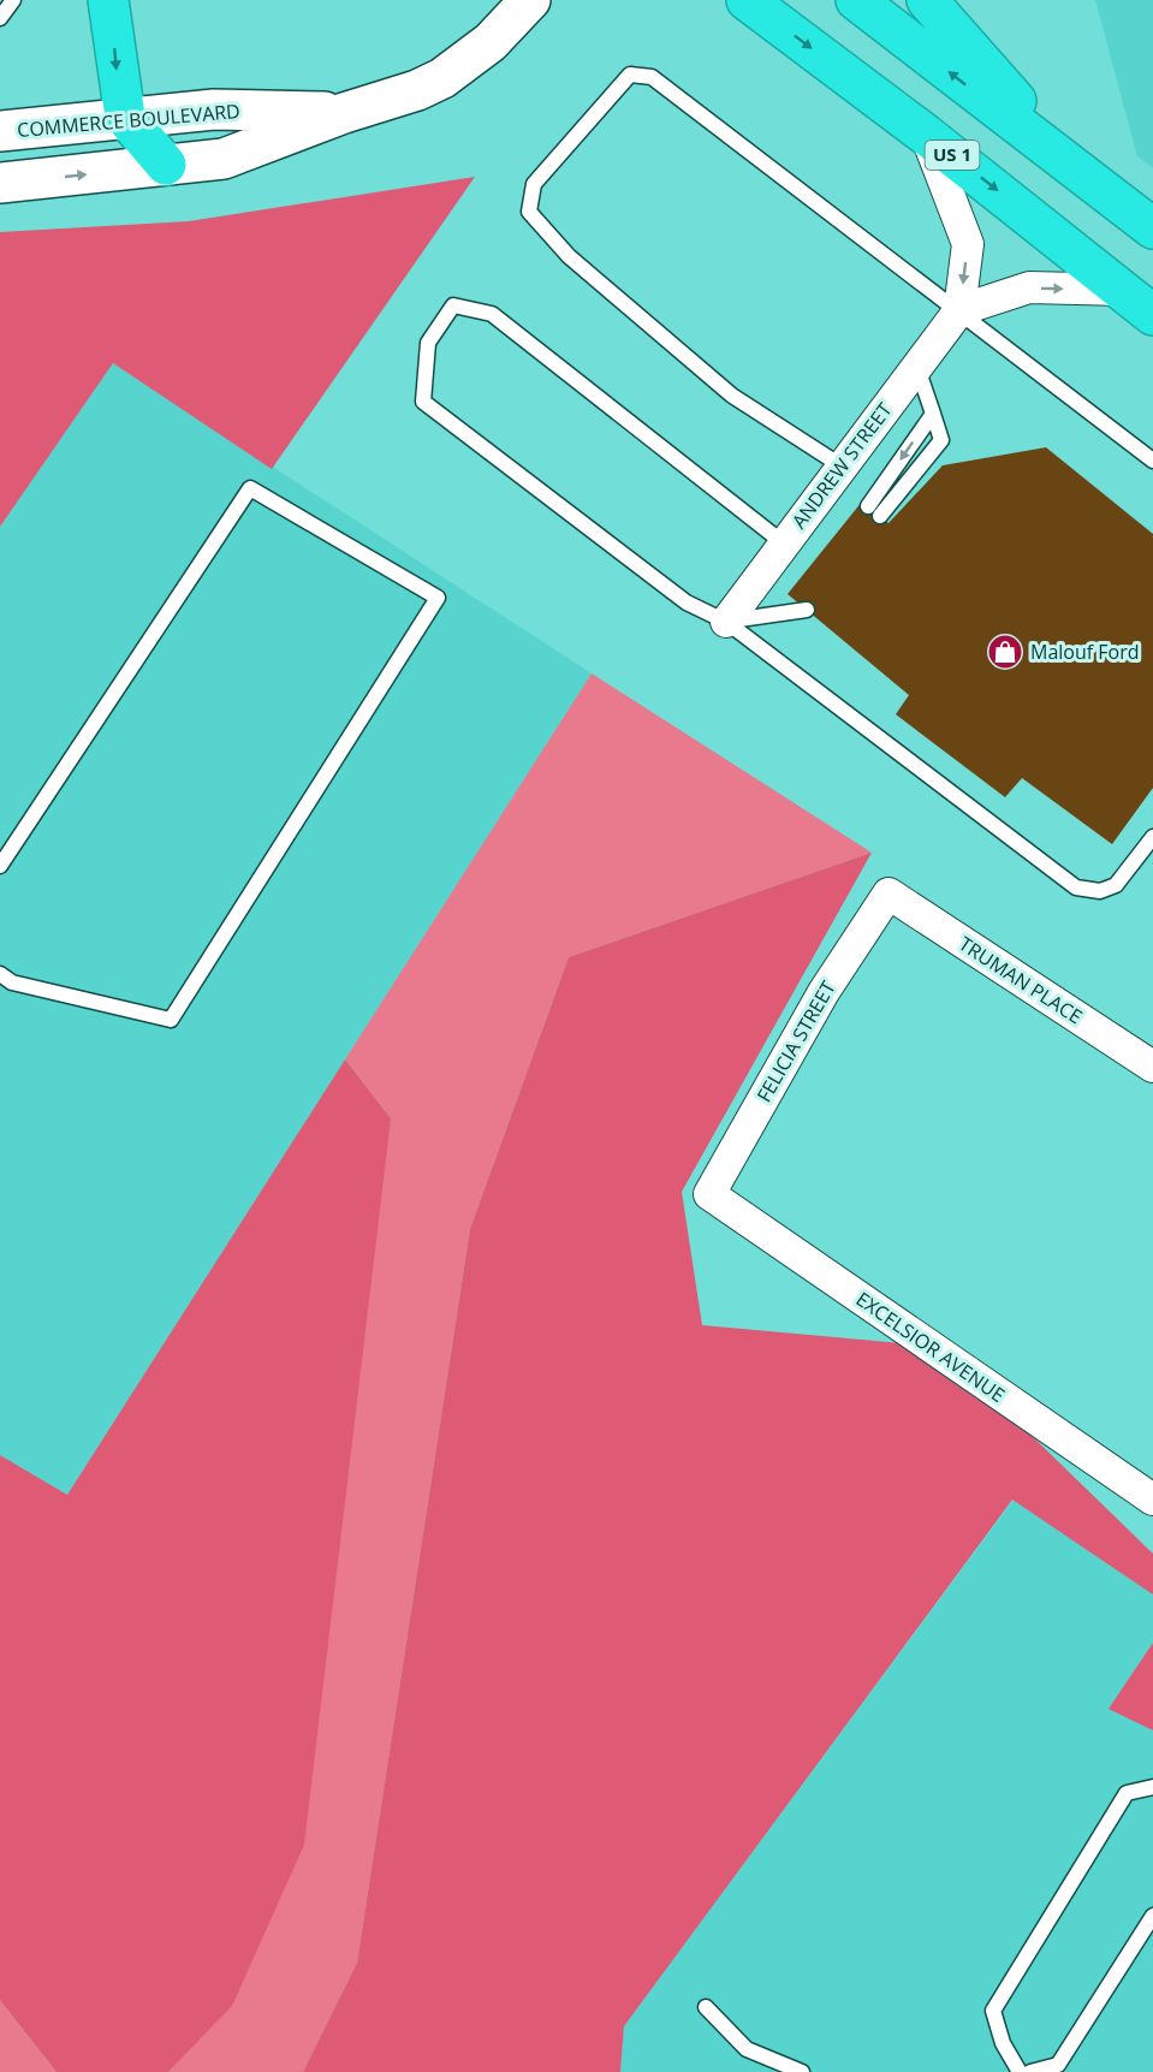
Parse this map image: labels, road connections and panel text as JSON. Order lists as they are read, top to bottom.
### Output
{
  "streets": {
    "highway": ["US 1"],
    "street": [
      "COMMERCE BOULEVARD",
      "ANDREW STREET",
      "TRUMAN PLACE",
      "FELICIA STREET",
      "EXCELSIOR AVENUE"
    ]
  },
  "crossings": [
    ["TRUMAN PLACE", "FELICIA STREET"],
    ["FELICIA STREET", "EXCELSIOR AVENUE"]
  ],
  "places": {
    "shop": ["Malouf Ford"]
  }
}
